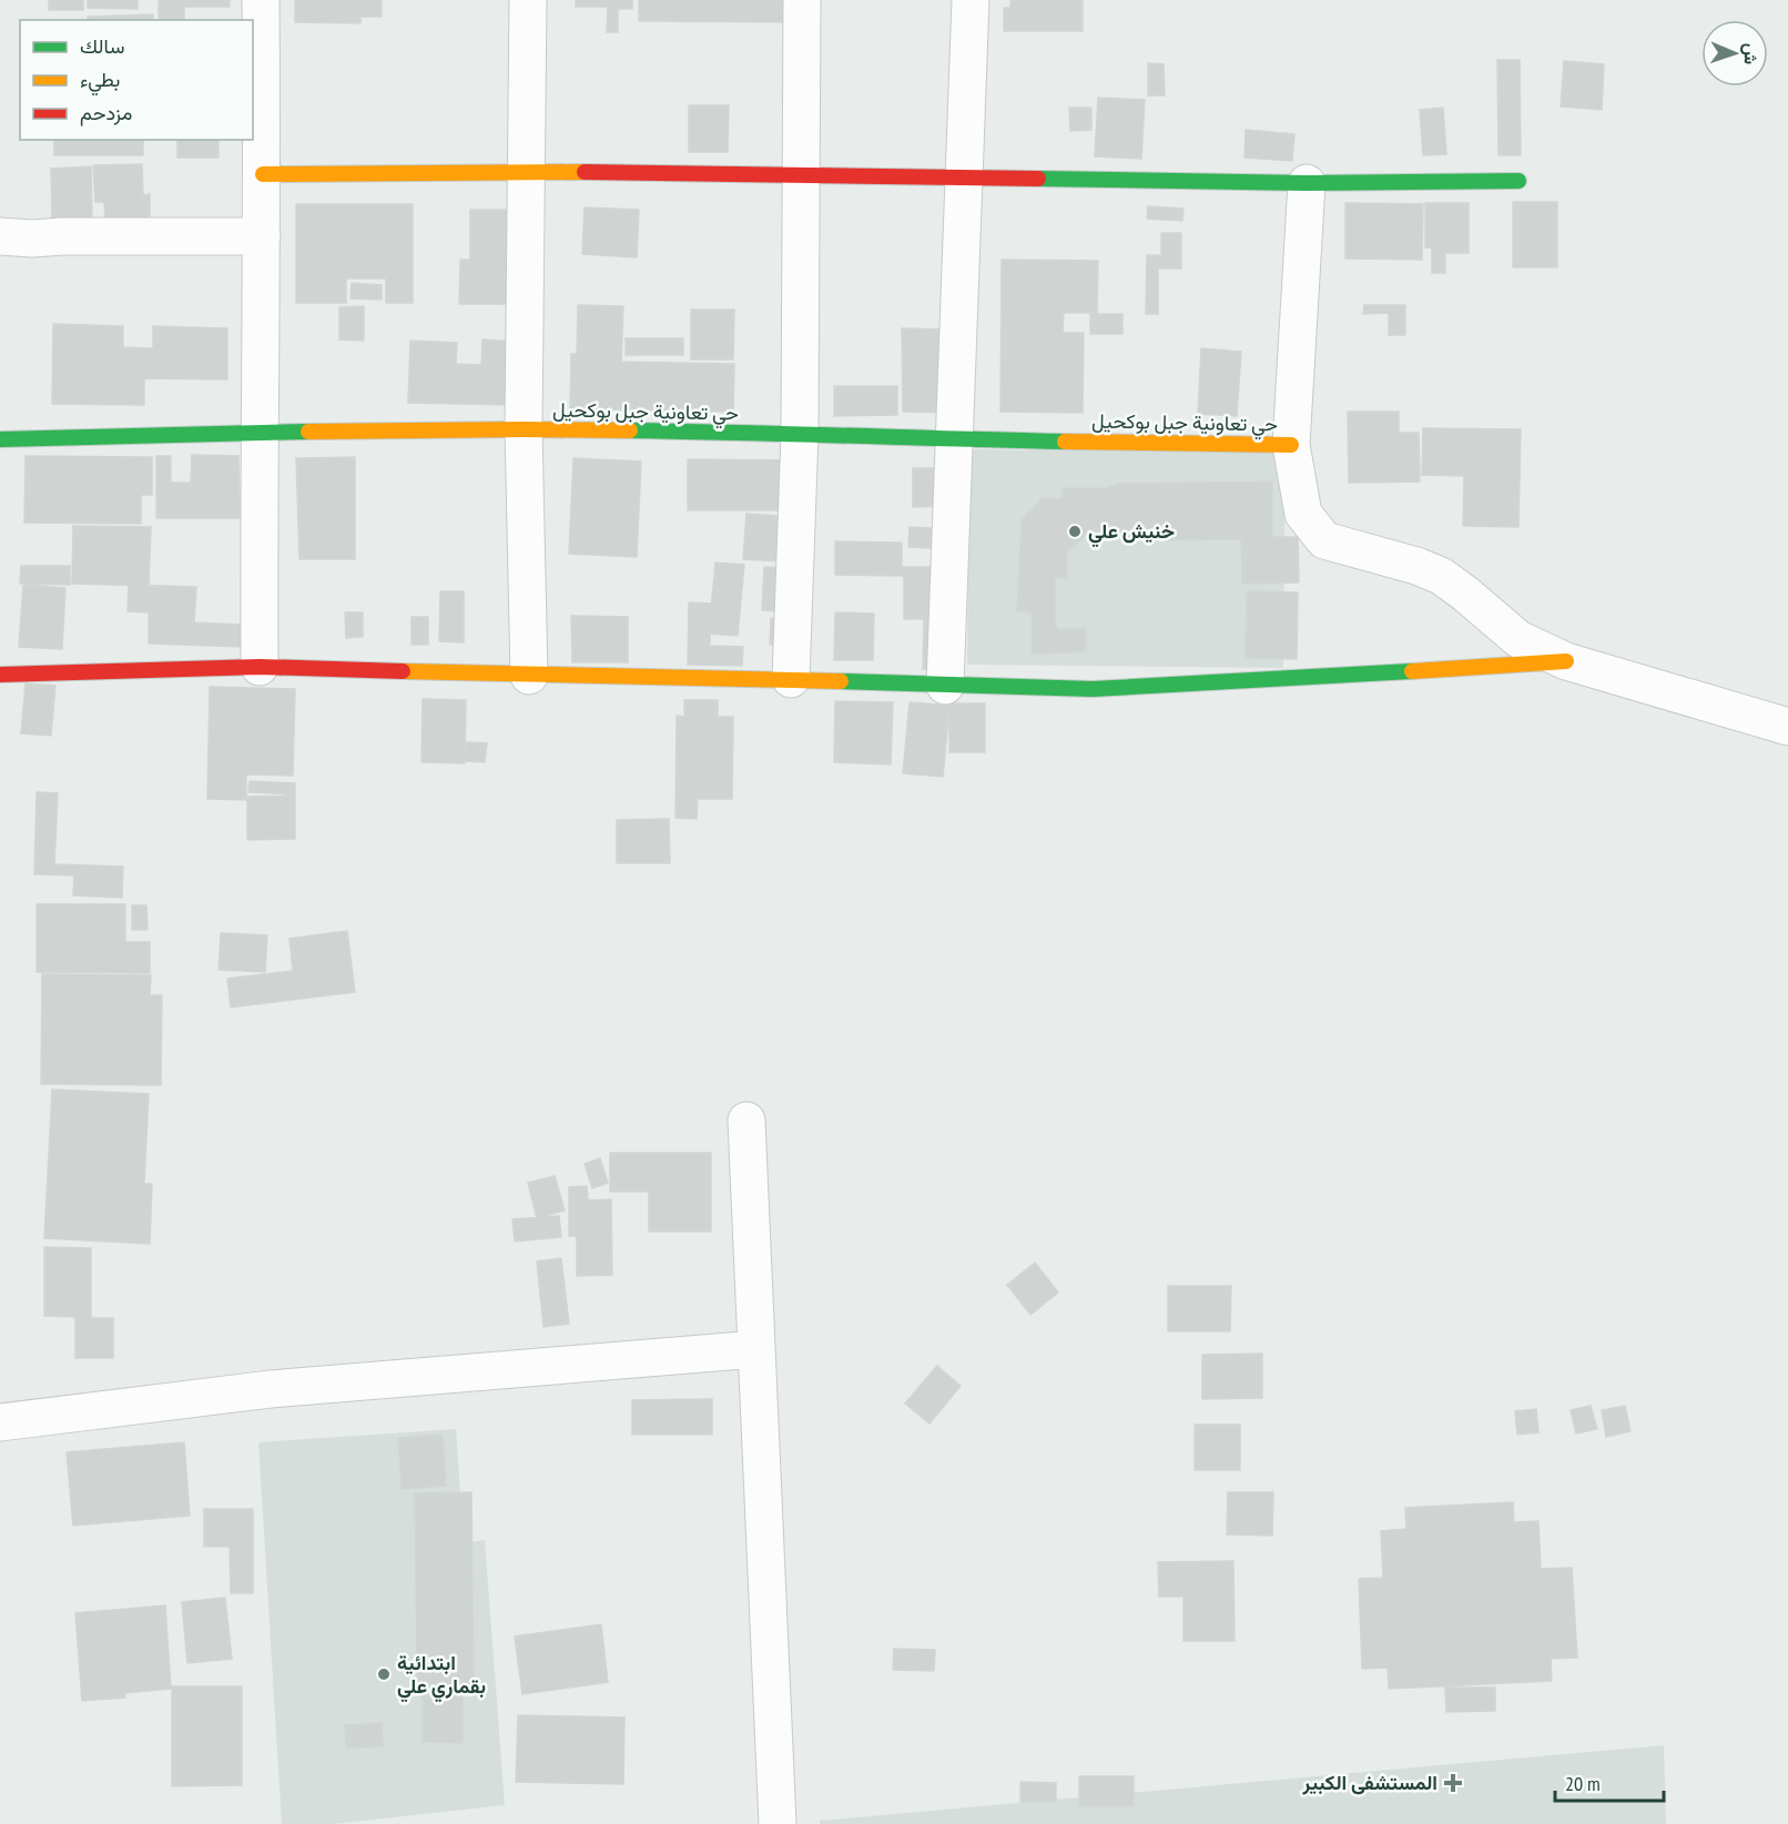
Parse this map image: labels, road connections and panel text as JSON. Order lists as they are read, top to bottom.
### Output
{
  "streets": {
    "street": ["حي تعاونية جبل بوكحيل"]
  },
  "places": {
    "other": ["خنيش علي", "ابتدائية بقماري علي"],
    "health": ["المستشفى الكبير"]
  },
  "legend": ["سالك", "بطيء", "مزدحم"],
  "scale_bar": "20 m",
  "north": "right"
}
